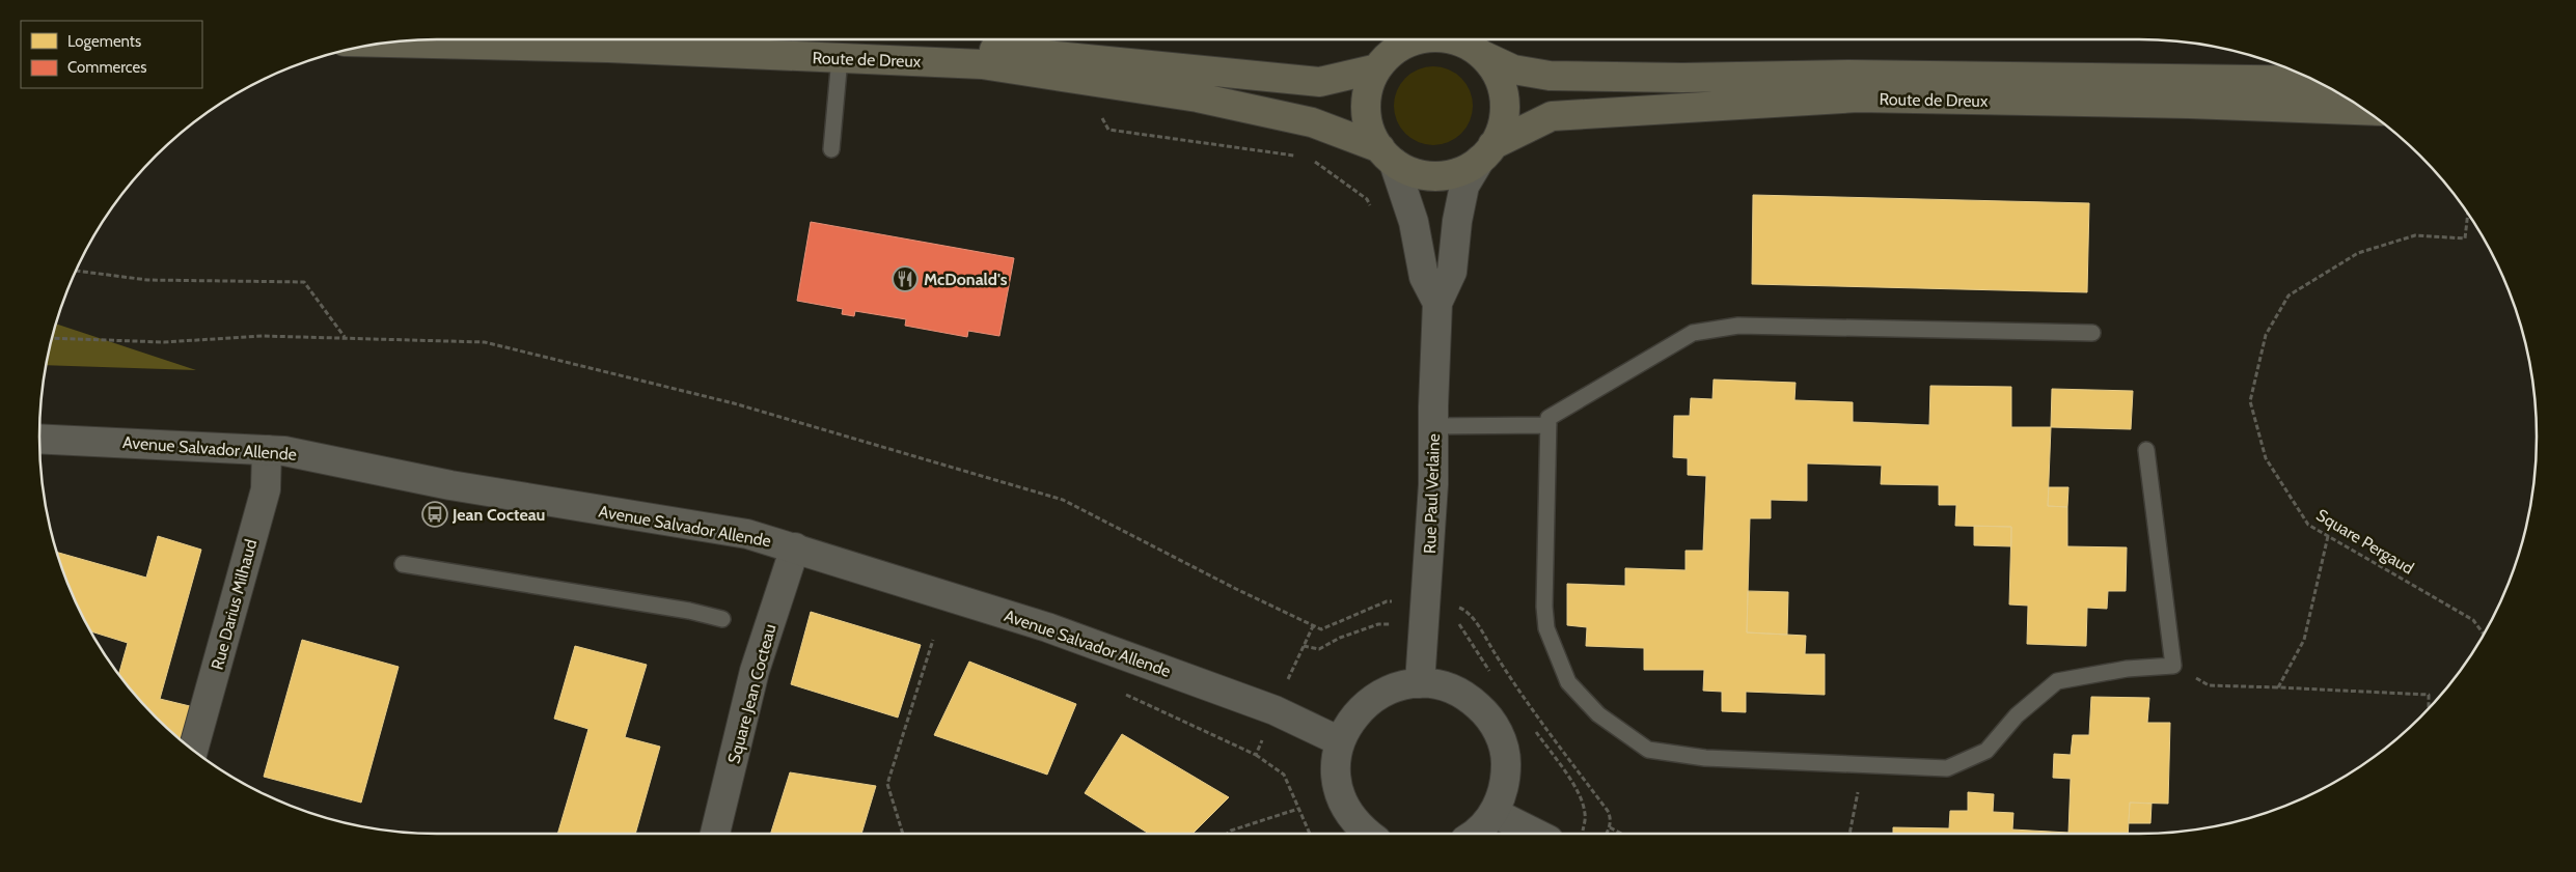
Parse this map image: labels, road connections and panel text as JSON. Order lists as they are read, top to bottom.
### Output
{
  "streets": {
    "main road": ["Route de Dreux"],
    "street": [
      "Avenue Salvador Allende",
      "Rue Paul Verlaine",
      "Rue Darius Milhaud",
      "Square Jean Cocteau"
    ],
    "path": ["Square Pergaud"]
  },
  "crossings": [
    ["Route de Dreux", "Rue Paul Verlaine"],
    ["Avenue Salvador Allende", "Rue Darius Milhaud"],
    ["Avenue Salvador Allende", "Square Jean Cocteau"]
  ],
  "places": {
    "restaurant": ["McDonald's"],
    "bus stop": ["Jean Cocteau"]
  },
  "legend": ["Logements", "Commerces"]
}
